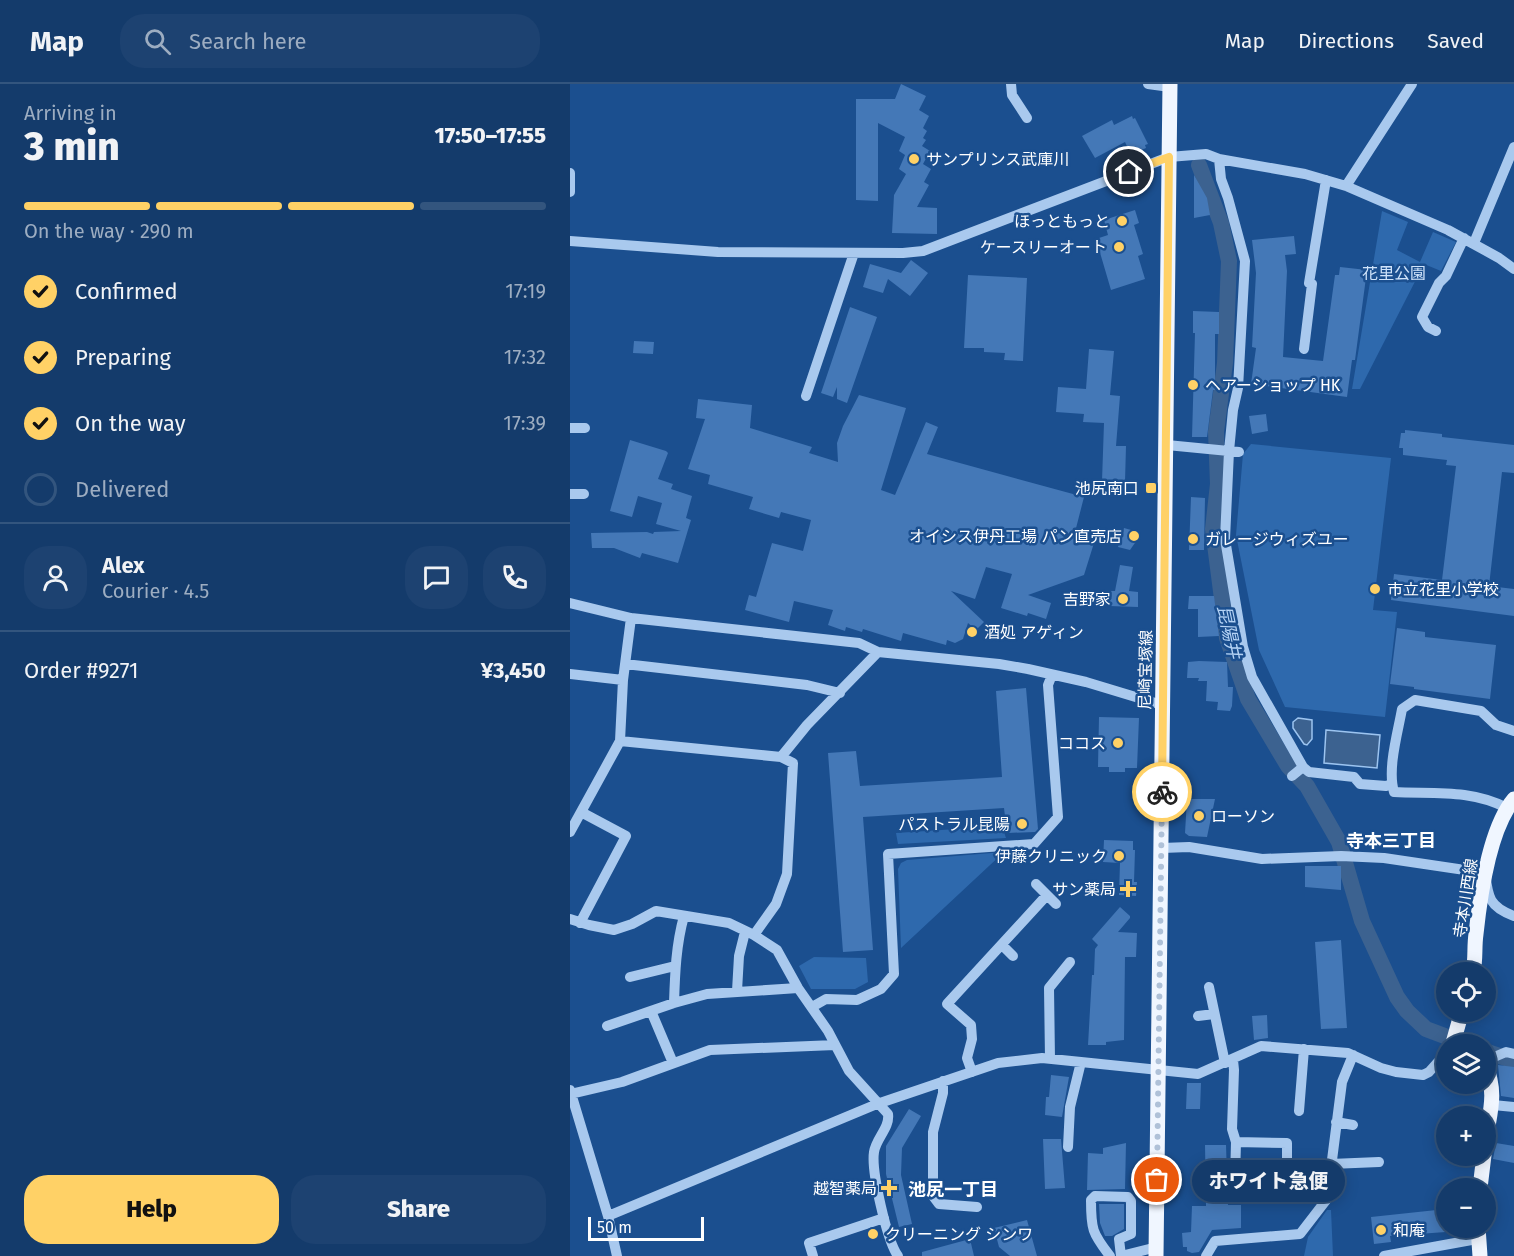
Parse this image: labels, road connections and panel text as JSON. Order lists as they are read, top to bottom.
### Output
{
  "streets": {
    "main road": ["尼崎宝塚線", "寺本川西線"]
  },
  "districts": ["寺本三丁目", "池尻一丁目"],
  "water": ["昆陽井"],
  "parks": ["花里公園"],
  "places": {
    "other": [
      "サンプリンス武庫川",
      "ほっともっと",
      "ケースリーオート",
      "ヘアーショップ HK",
      "オイシス伊丹工場 パン直売店",
      "ガレージウィズユー",
      "市立花里小学校",
      "吉野家",
      "酒処 アゲィン",
      "ココス",
      "ローソン",
      "パストラル昆陽",
      "伊藤クリニック",
      "ホワイト急便",
      "和庵",
      "クリーニング シンワ"
    ],
    "transit": ["池尻南口"],
    "health": ["サン薬局", "越智薬局"]
  },
  "scale_bar": "50 m",
  "page": {
    "header": "Map",
    "search": "Search here",
    "nav": ["Map", "Directions", "Saved"],
    "heading": ["3 min", "Arriving in", "17:50–17:55"],
    "panel": [
      "Alex",
      "Courier · 4.5",
      "Order #9271",
      "¥3,450"
    ],
    "bar": "On the way · 290 m",
    "list": [
      ["Confirmed", "17:19"],
      ["Preparing", "17:32"],
      ["On the way", "17:39"],
      "Delivered"
    ],
    "map_buttons": ["+", "−"],
    "bubble": "ホワイト急便",
    "buttons": ["Help", "Share"],
    "scale": "50 m"
  }
}
